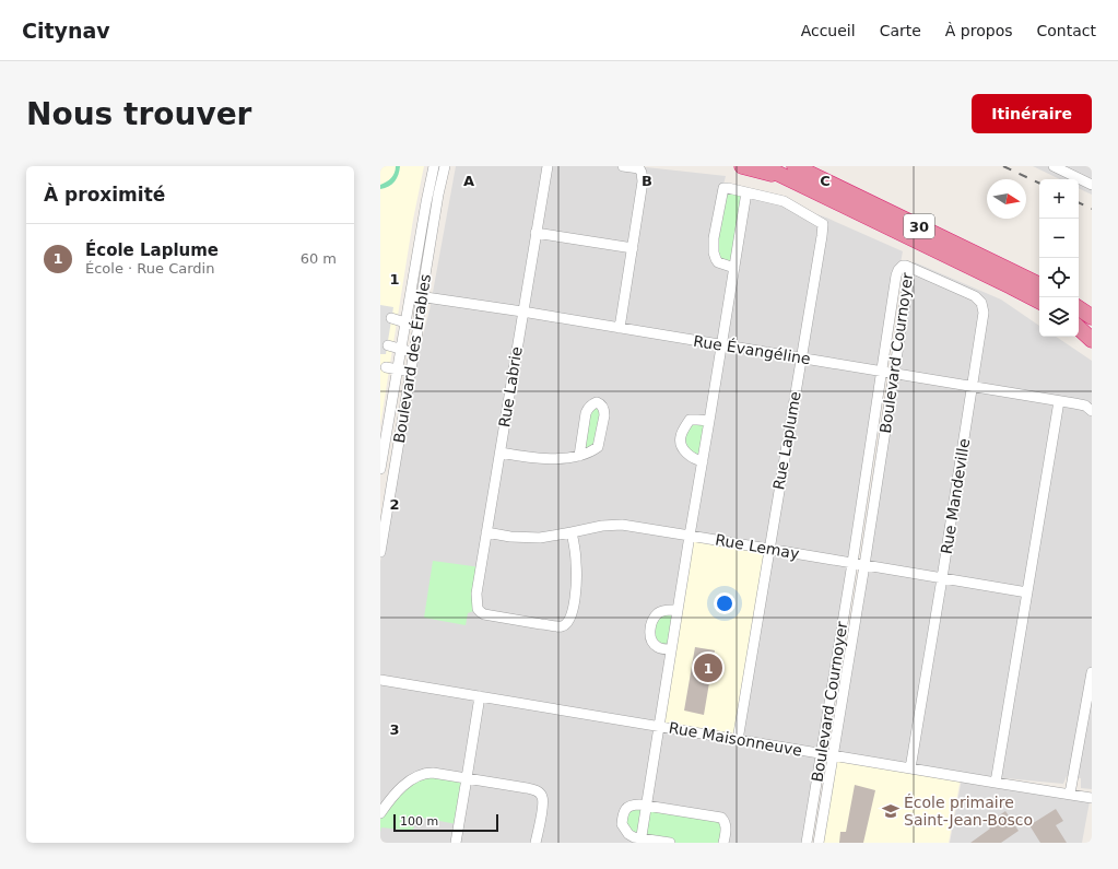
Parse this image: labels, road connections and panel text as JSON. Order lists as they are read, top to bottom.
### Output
{
  "streets": {
    "highway": ["30"],
    "street": [
      "Rue Évangéline",
      "Boulevard Cournoyer",
      "Boulevard des Érables",
      "Rue Labrie",
      "Rue Laplume",
      "Rue Mandeville",
      "Rue Lemay",
      "Rue Maisonneuve"
    ]
  },
  "crossings": [
    ["Rue Évangéline", "Boulevard Cournoyer"],
    ["Rue Évangéline", "Boulevard des Érables"],
    ["Rue Évangéline", "Rue Labrie"],
    ["Rue Évangéline", "Rue Laplume"],
    ["Rue Évangéline", "Rue Mandeville"],
    ["Boulevard Cournoyer", "Rue Mandeville"],
    ["Boulevard Cournoyer", "Rue Lemay"],
    ["Boulevard Cournoyer", "Rue Maisonneuve"],
    ["Rue Labrie", "Rue Lemay"],
    ["Rue Laplume", "Rue Lemay"],
    ["Rue Laplume", "Rue Maisonneuve"],
    ["Rue Mandeville", "Rue Lemay"],
    ["Rue Mandeville", "Rue Maisonneuve"]
  ],
  "places": {
    "school or university": ["École primaire Saint-Jean-Bosco"]
  },
  "scale_bar": "100 m",
  "north": "right",
  "page": {
    "header": "Citynav",
    "nav": [
      "Accueil",
      "Carte",
      "À propos",
      "Contact"
    ],
    "buttons": "Itinéraire",
    "title": "Nous trouver",
    "heading": "À proximité",
    "map_buttons": ["+", "−"],
    "list": [
      {
        "mark": "1",
        "name": "École Laplume",
        "note": "École · Rue Cardin",
        "value": "60 m"
      }
    ],
    "pins": "1",
    "scale": "100 m"
  },
  "grid": {
    "columns": ["A", "B", "C"],
    "rows": ["1", "2", "3"]
  }
}
